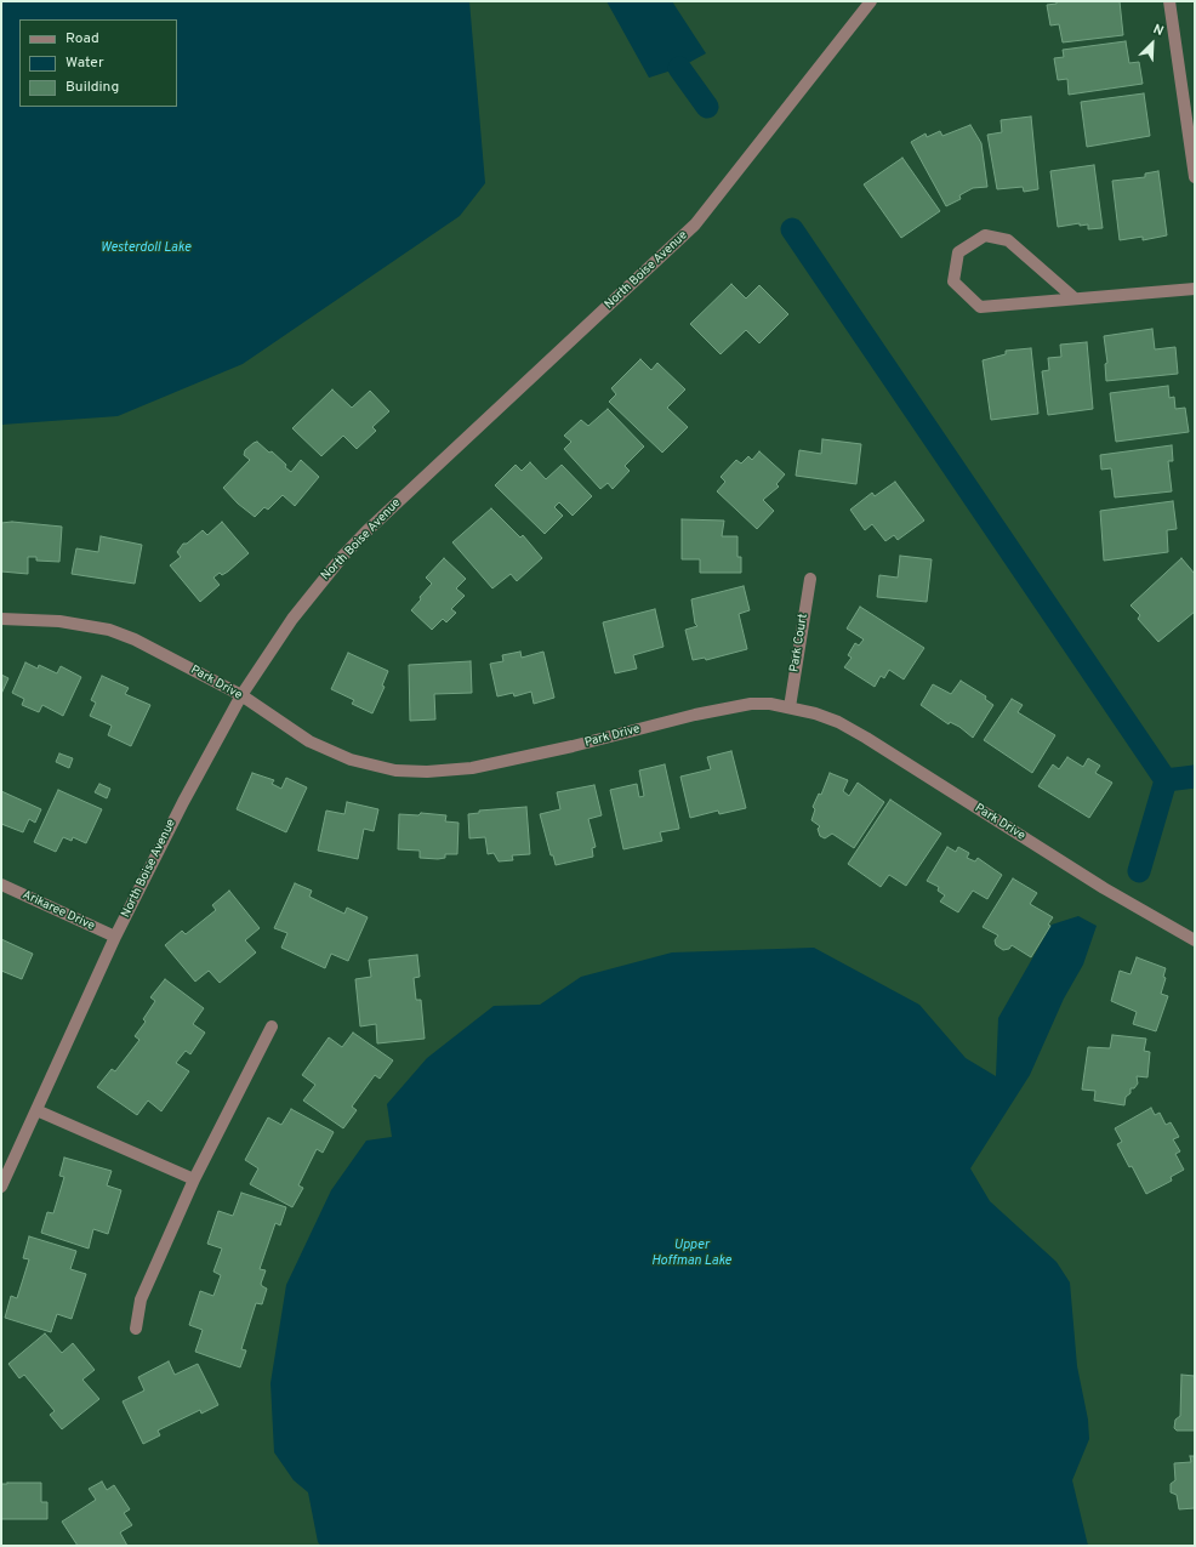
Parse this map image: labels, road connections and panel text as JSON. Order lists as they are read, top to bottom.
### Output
{
  "streets": {
    "street": [
      "North Boise Avenue",
      "Park Court",
      "Park Drive",
      "Arikaree Drive"
    ]
  },
  "crossings": [
    ["North Boise Avenue", "Park Drive"],
    ["North Boise Avenue", "Arikaree Drive"],
    ["Park Court", "Park Drive"]
  ],
  "water": ["Westerdoll Lake", "Upper Hoffman Lake"],
  "legend": ["Road", "Water", "Building"],
  "north": "top right"
}
